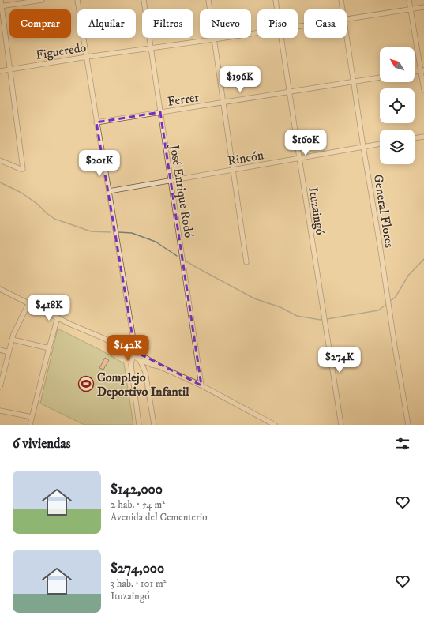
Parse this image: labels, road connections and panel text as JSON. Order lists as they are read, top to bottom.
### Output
{
  "streets": {
    "street": [
      "Figueredo",
      "Ferrer",
      "Rincón",
      "José Enrique Rodó",
      "Ituzaingó",
      "General Flores"
    ]
  },
  "crossings": [
    ["Figueredo", "José Enrique Rodó"],
    ["Ferrer", "José Enrique Rodó"],
    ["Ferrer", "Ituzaingó"],
    ["Ferrer", "General Flores"],
    ["Rincón", "José Enrique Rodó"],
    ["Rincón", "Ituzaingó"],
    ["Rincón", "General Flores"]
  ],
  "places": {
    "sports": ["Complejo Deportivo Infantil"]
  },
  "north": "top left",
  "page": {
    "chip": [
      "Comprar",
      "Alquilar",
      "Filtros",
      "Nuevo",
      "Piso",
      "Casa"
    ],
    "price": [
      "$196K",
      "$160K",
      "$201K",
      "$418K",
      "$142K",
      "$274K"
    ],
    "heading": "6 viviendas",
    "list": [
      {
        "name": "$142,000",
        "note": "2 hab. · 54 m² · Avenida del Cementerio"
      },
      {
        "name": "$274,000",
        "note": "3 hab. · 101 m² · Ituzaingó"
      }
    ]
  }
}
